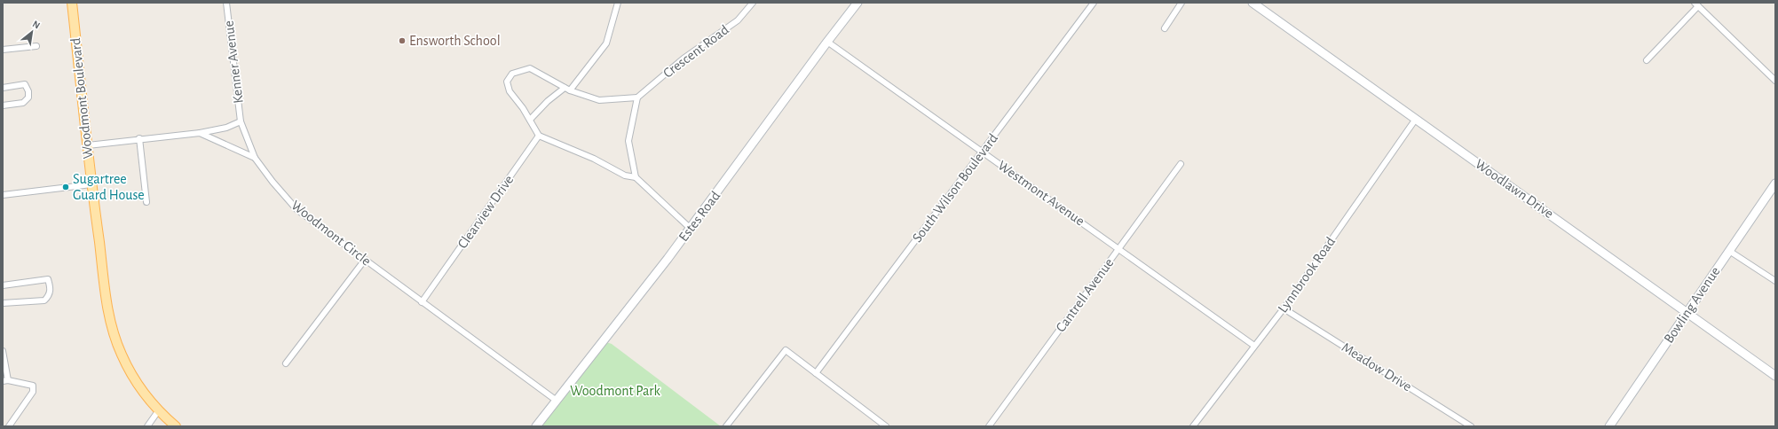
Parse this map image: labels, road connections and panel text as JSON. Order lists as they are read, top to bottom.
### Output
{
  "streets": {
    "main road": ["Woodmont Boulevard"],
    "street": [
      "Crescent Road",
      "Kenner Avenue",
      "South Wilson Boulevard",
      "Woodlawn Drive",
      "Westmont Avenue",
      "Clearview Drive",
      "Estes Road",
      "Woodmont Circle",
      "Lynnbrook Road",
      "Cantrell Avenue",
      "Bowling Avenue",
      "Meadow Drive"
    ]
  },
  "crossings": [
    ["Kenner Avenue", "Woodmont Circle"],
    ["Woodmont Boulevard", "Woodmont Circle"],
    ["South Wilson Boulevard", "Westmont Avenue"],
    ["Woodlawn Drive", "Lynnbrook Road"],
    ["Woodlawn Drive", "Bowling Avenue"],
    ["Westmont Avenue", "Estes Road"],
    ["Westmont Avenue", "Lynnbrook Road"],
    ["Westmont Avenue", "Cantrell Avenue"],
    ["Clearview Drive", "Woodmont Circle"],
    ["Estes Road", "Woodmont Circle"],
    ["Lynnbrook Road", "Meadow Drive"]
  ],
  "parks": ["Woodmont Park"],
  "places": ["Ensworth School", "Sugartree Guard House"],
  "north": "top right"
}
